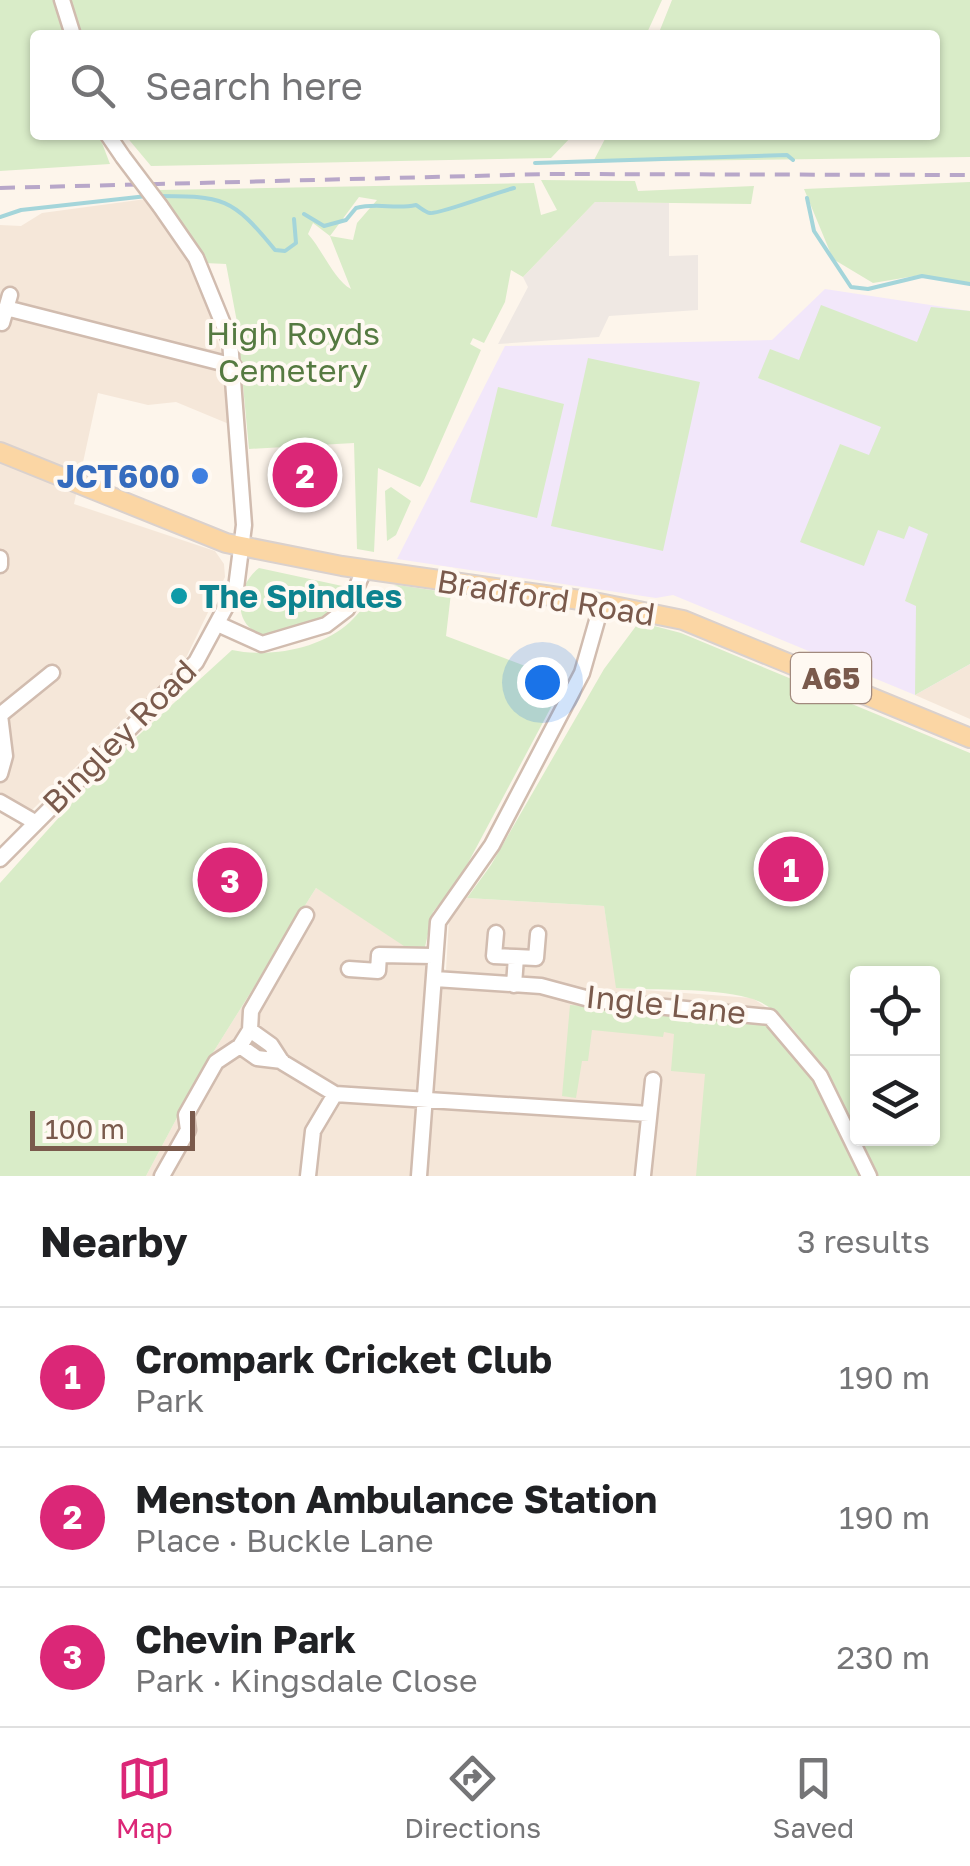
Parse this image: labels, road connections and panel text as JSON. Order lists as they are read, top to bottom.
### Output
{
  "streets": {
    "main road": ["Bradford Road", "A65"],
    "street": ["Bingley Road", "Ingle Lane"]
  },
  "crossings": [
    ["Bradford Road", "Bingley Road"]
  ],
  "parks": ["High Royds Cemetery"],
  "places": ["JCT600", "The Spindles"],
  "scale_bar": "100 m",
  "page": {
    "search": "Search here",
    "pins": ["2", "1", "3"],
    "scale": "100 m",
    "heading": ["Nearby", "3 results"],
    "list": [
      {
        "mark": "1",
        "name": "Crompark Cricket Club",
        "note": "Park",
        "value": "190 m"
      },
      {
        "mark": "2",
        "name": "Menston Ambulance Station",
        "note": "Place · Buckle Lane",
        "value": "190 m"
      },
      {
        "mark": "3",
        "name": "Chevin Park",
        "note": "Park · Kingsdale Close",
        "value": "230 m"
      }
    ],
    "nav": ["Map", "Directions", "Saved"]
  }
}
